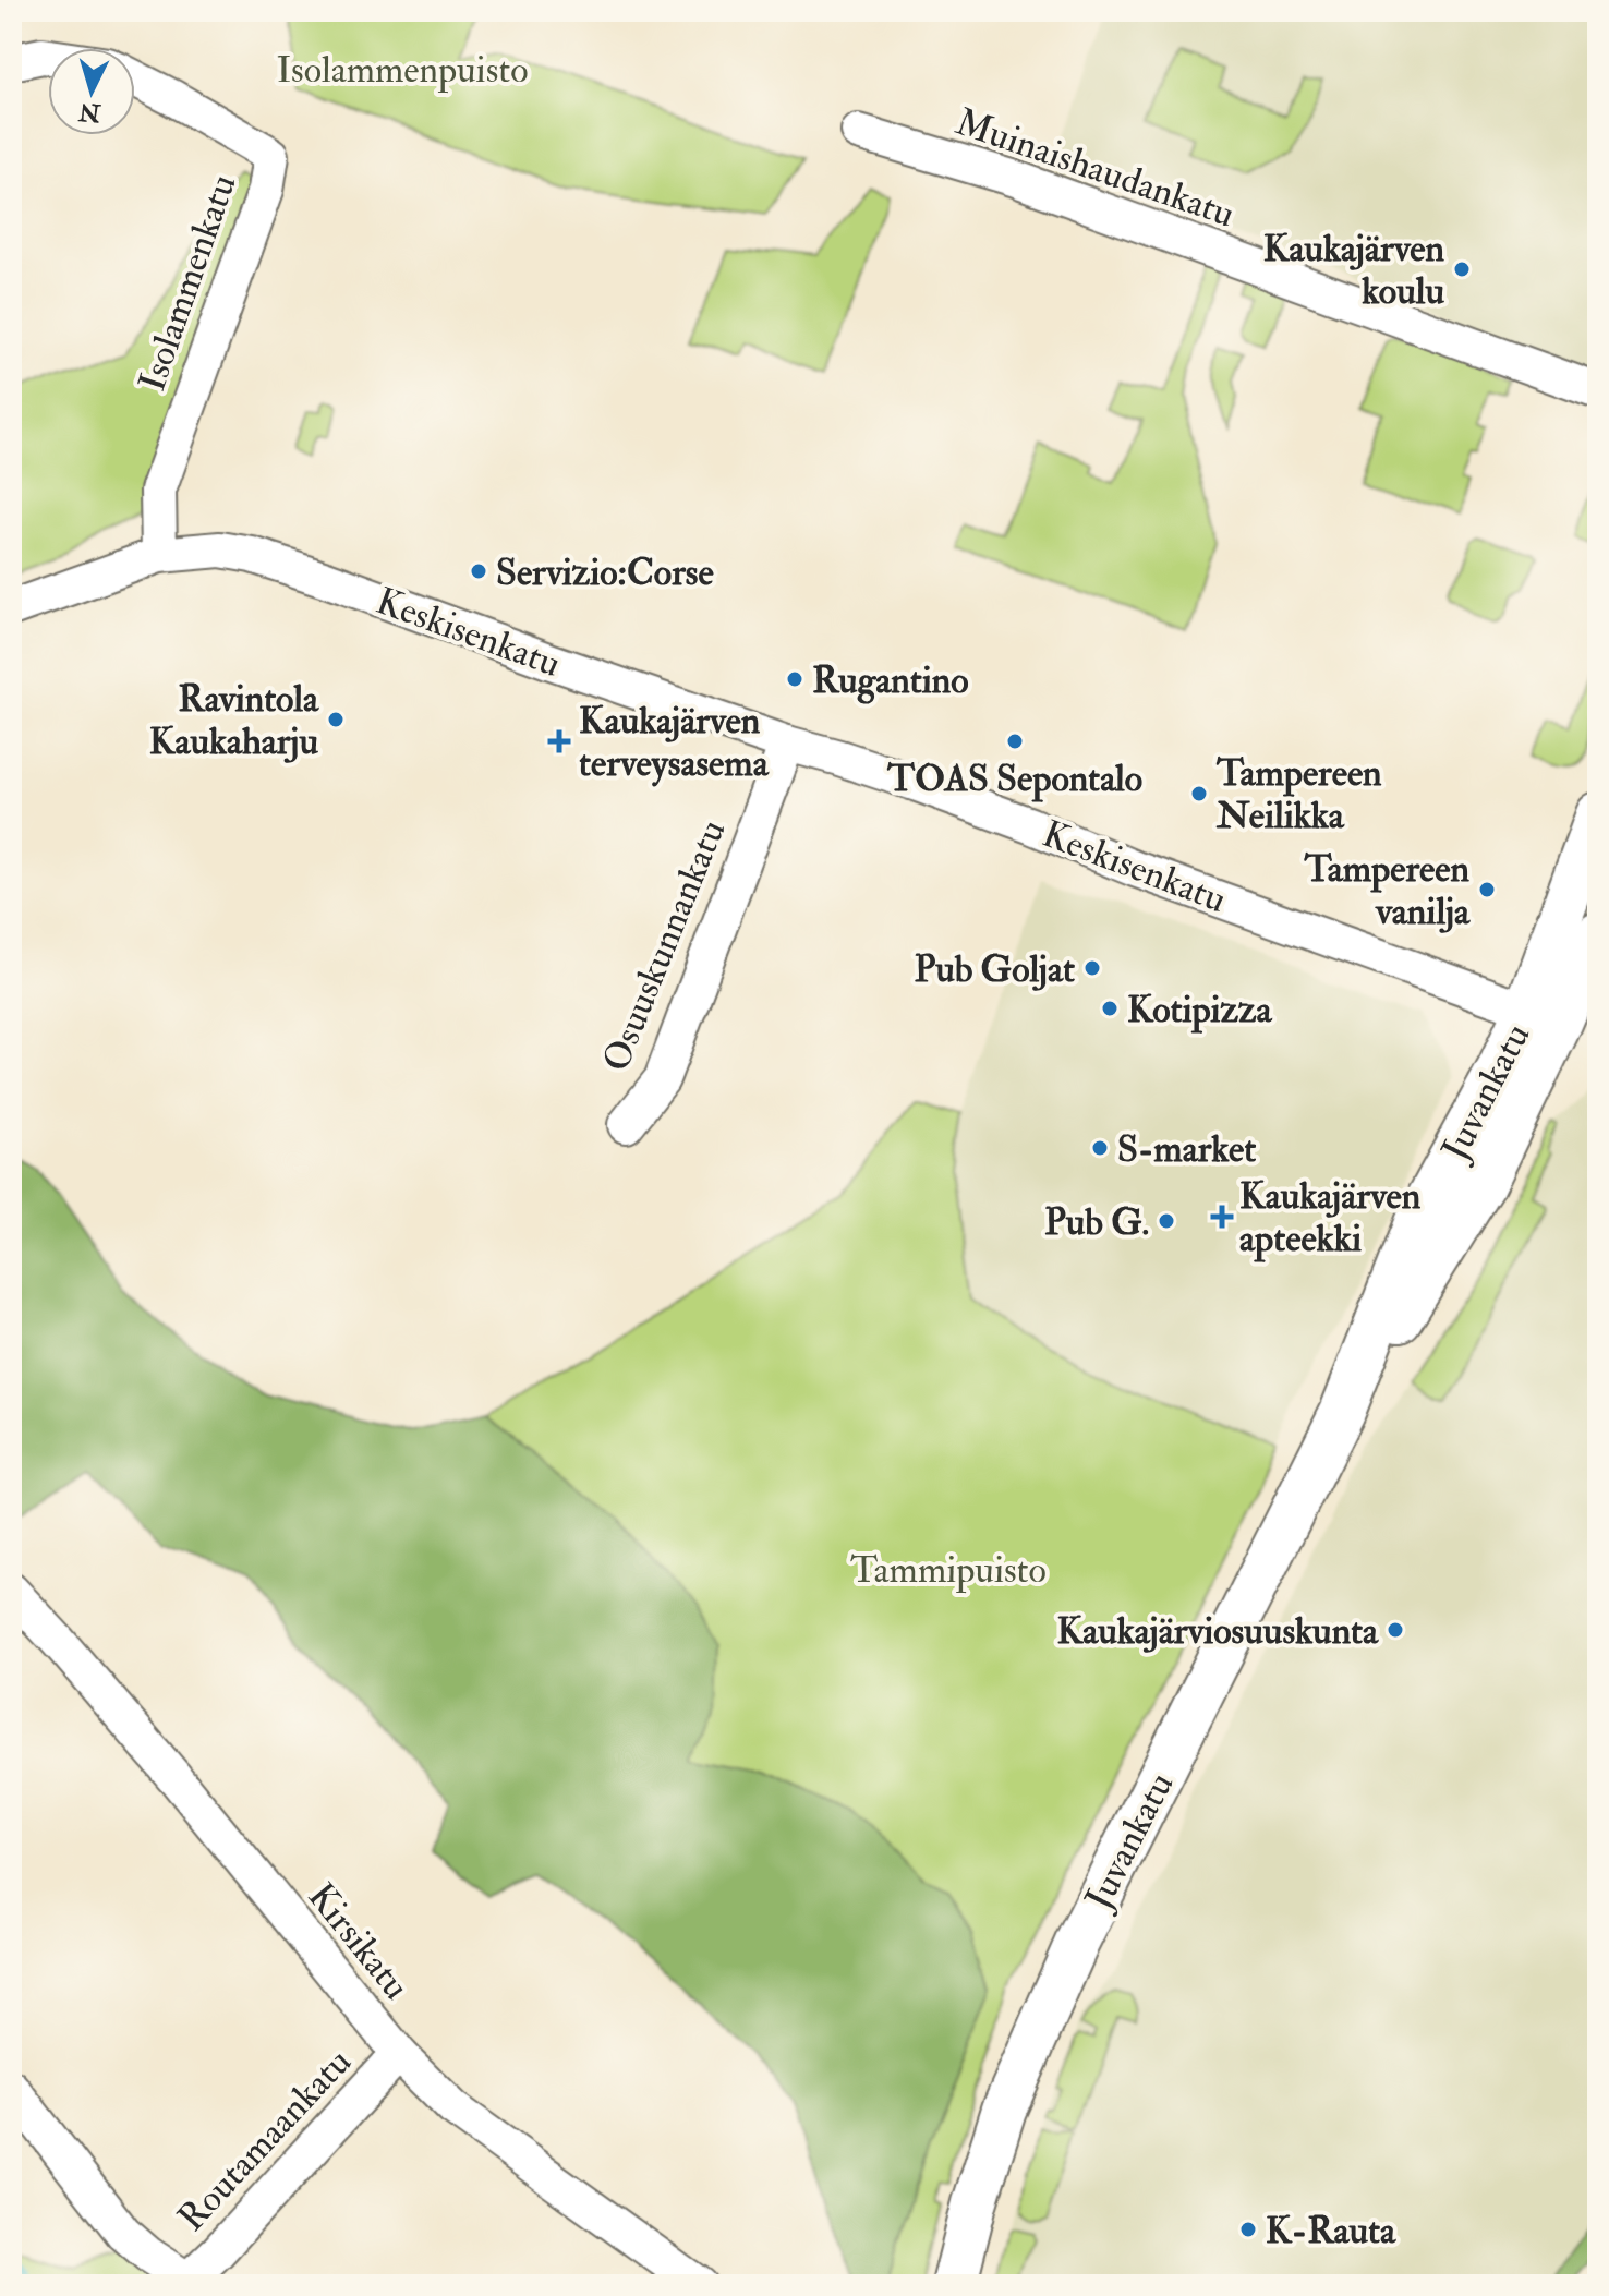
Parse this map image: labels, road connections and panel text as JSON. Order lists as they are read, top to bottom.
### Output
{
  "streets": {
    "main road": ["Juvankatu"],
    "street": [
      "Muinaishaudankatu",
      "Isolammenkatu",
      "Keskisenkatu",
      "Osuuskunnankatu",
      "Kirsikatu",
      "Routamaankatu"
    ]
  },
  "crossings": [
    ["Isolammenkatu", "Keskisenkatu"],
    ["Keskisenkatu", "Osuuskunnankatu"],
    ["Keskisenkatu", "Juvankatu"],
    ["Kirsikatu", "Routamaankatu"]
  ],
  "parks": ["Isolammenpuisto", "Tammipuisto"],
  "places": {
    "other": [
      "Kaukajärven koulu",
      "Servizio:Corse",
      "Rugantino",
      "Ravintola Kaukaharju",
      "TOAS Sepontalo",
      "Tampereen Neilikka",
      "Tampereen vanilja",
      "Pub Goljat",
      "Kotipizza",
      "S-market",
      "Pub G.",
      "Kaukajärviosuuskunta",
      "K-Rauta"
    ],
    "health": ["Kaukajärven terveysasema", "Kaukajärven apteekki"]
  },
  "north": "bottom"
}
